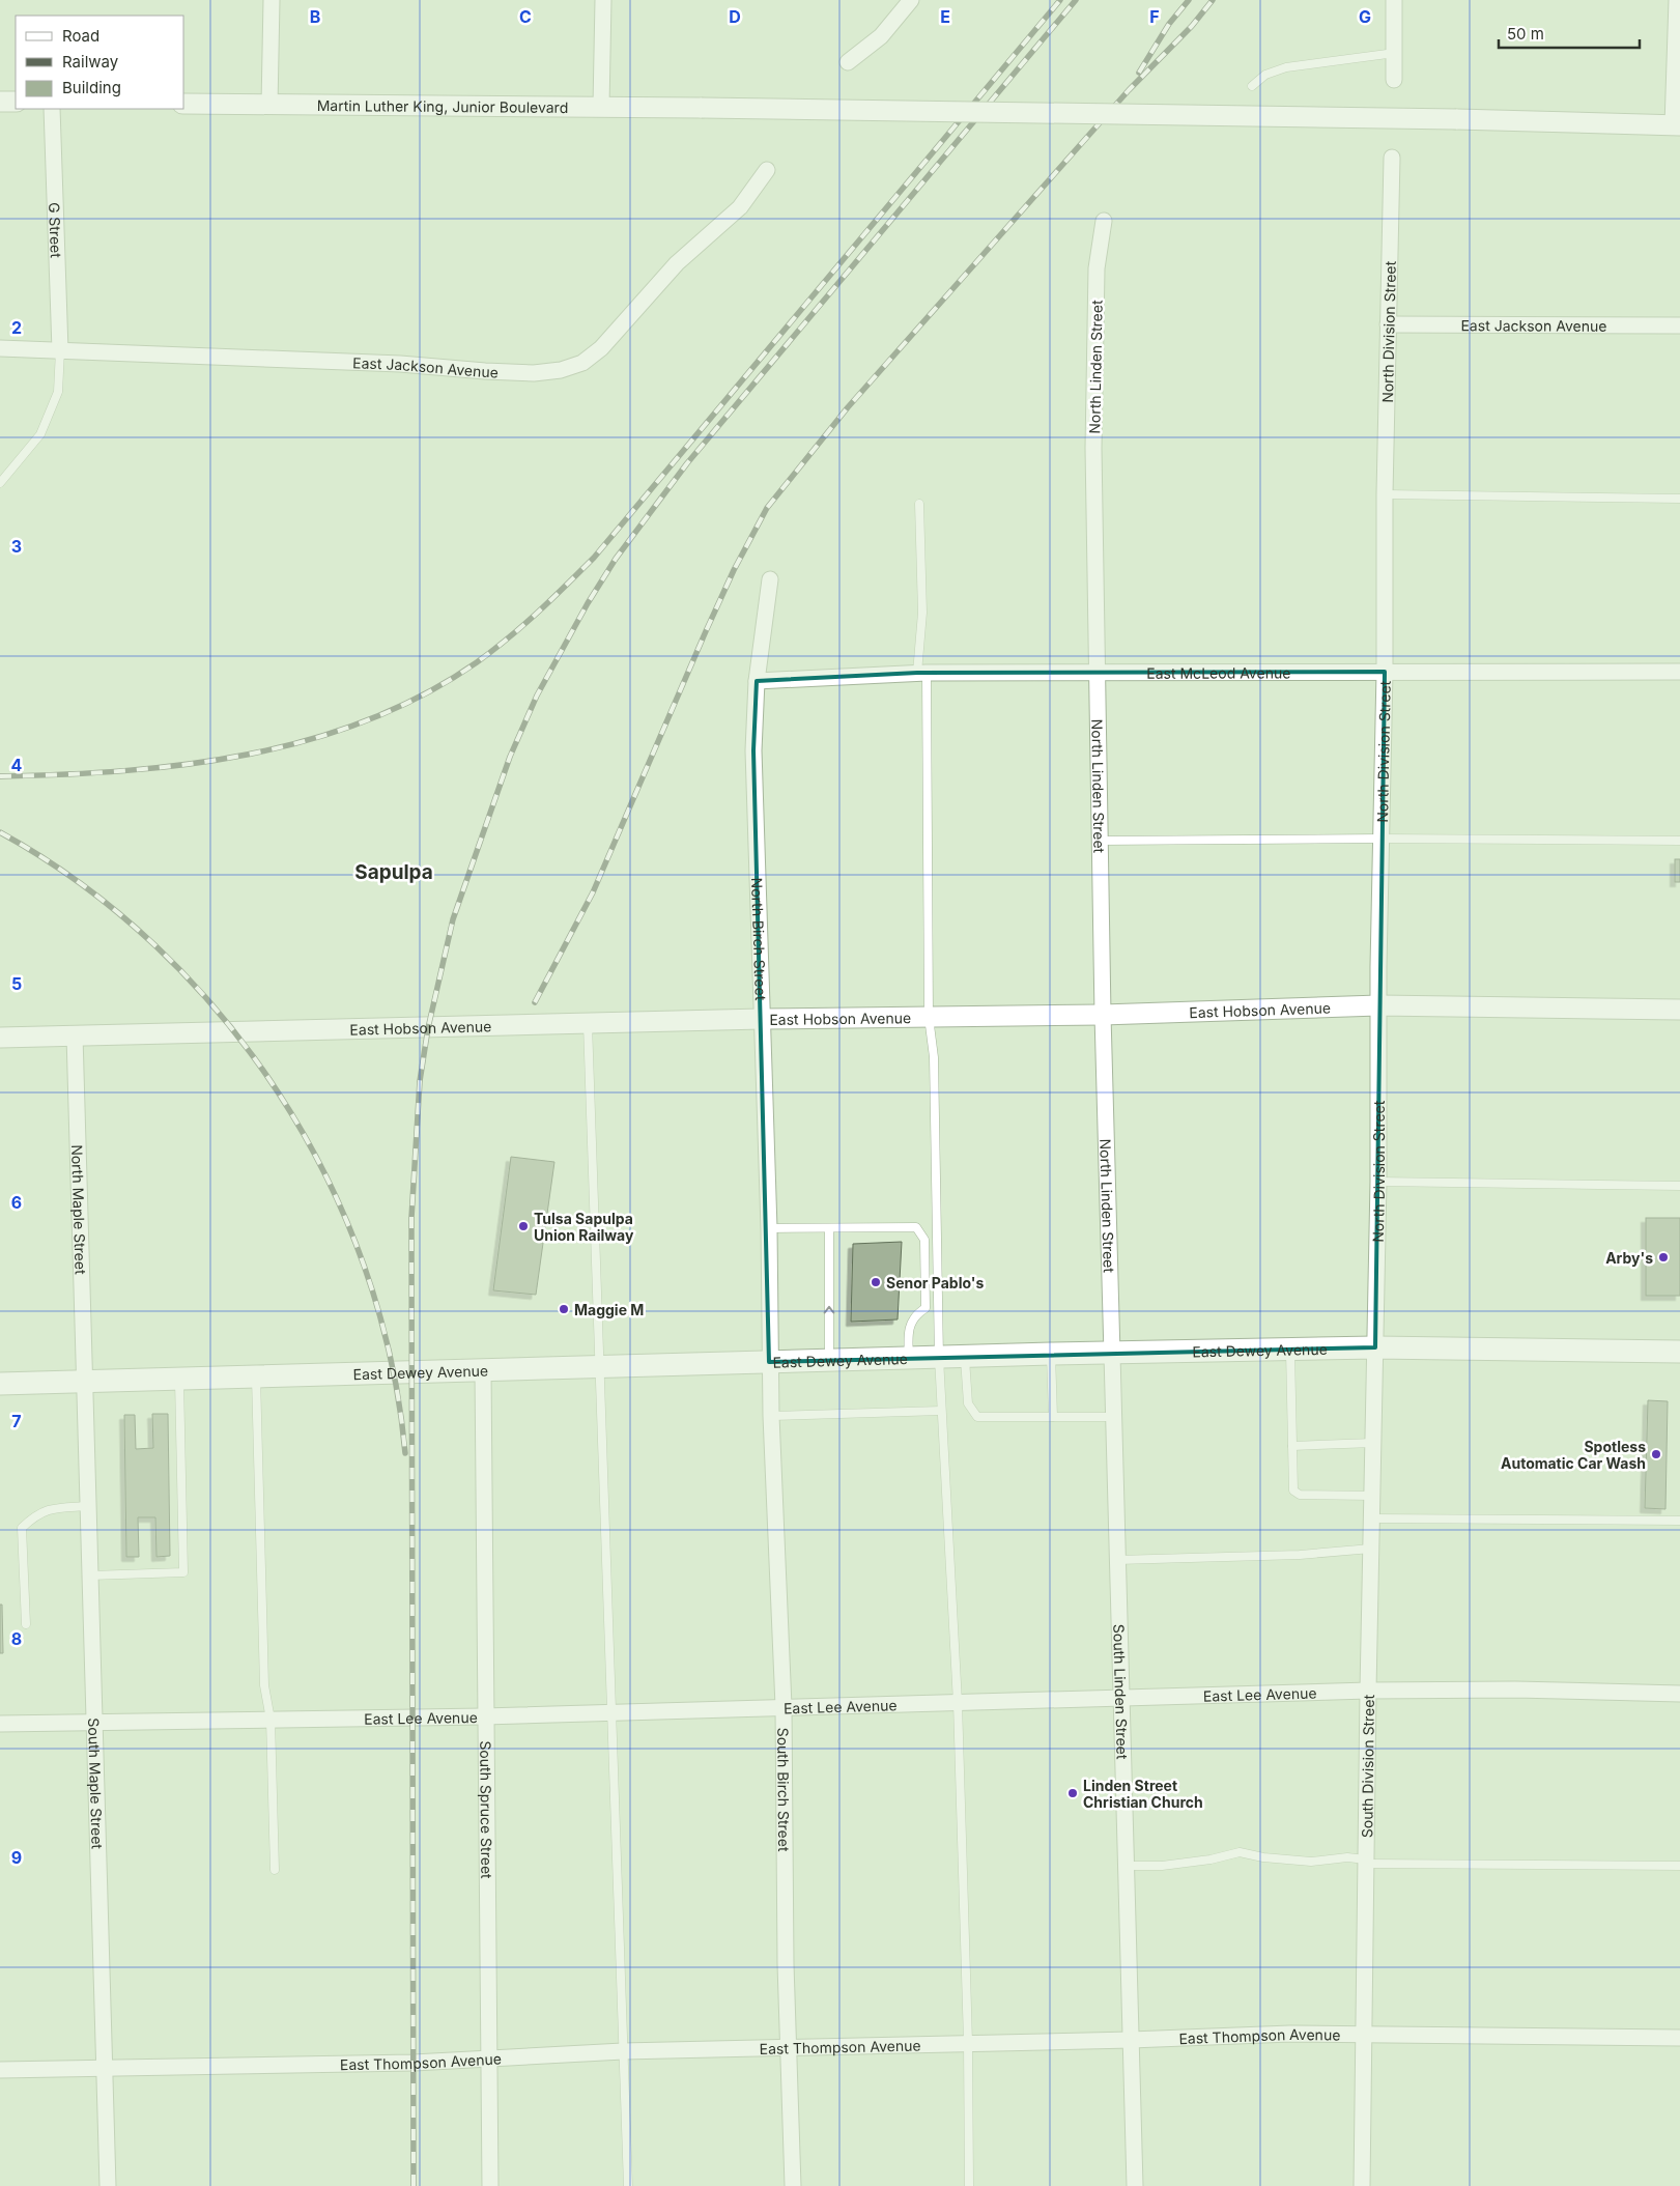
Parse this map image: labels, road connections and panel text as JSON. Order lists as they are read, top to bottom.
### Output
{
  "streets": {
    "main road": ["East Dewey Avenue"],
    "street": [
      "Martin Luther King, Junior Boulevard",
      "G Street",
      "East Jackson Avenue",
      "North Division Street",
      "North Linden Street",
      "East McLeod Avenue",
      "North Birch Street",
      "East Hobson Avenue",
      "North Maple Street",
      "South Linden Street",
      "East Lee Avenue",
      "South Division Street",
      "South Maple Street",
      "South Birch Street",
      "South Spruce Street",
      "East Thompson Avenue"
    ]
  },
  "crossings": [
    ["G Street", "East Jackson Avenue"],
    ["East Jackson Avenue", "North Division Street"],
    ["North Division Street", "East McLeod Avenue"],
    ["North Division Street", "East Hobson Avenue"],
    ["North Division Street", "East Dewey Avenue"],
    ["North Division Street", "South Division Street"],
    ["North Linden Street", "East McLeod Avenue"],
    ["North Linden Street", "East Hobson Avenue"],
    ["North Linden Street", "East Dewey Avenue"],
    ["North Linden Street", "South Linden Street"],
    ["East McLeod Avenue", "North Birch Street"],
    ["North Birch Street", "East Hobson Avenue"],
    ["North Birch Street", "East Dewey Avenue"],
    ["North Birch Street", "South Birch Street"],
    ["East Hobson Avenue", "North Maple Street"],
    ["North Maple Street", "East Dewey Avenue"],
    ["North Maple Street", "South Maple Street"],
    ["East Dewey Avenue", "South Linden Street"],
    ["East Dewey Avenue", "South Division Street"],
    ["East Dewey Avenue", "South Maple Street"],
    ["East Dewey Avenue", "South Birch Street"],
    ["East Dewey Avenue", "South Spruce Street"],
    ["South Linden Street", "East Lee Avenue"],
    ["South Linden Street", "East Thompson Avenue"],
    ["East Lee Avenue", "South Division Street"],
    ["East Lee Avenue", "South Maple Street"],
    ["East Lee Avenue", "South Birch Street"],
    ["East Lee Avenue", "South Spruce Street"],
    ["South Division Street", "East Thompson Avenue"],
    ["South Maple Street", "East Thompson Avenue"],
    ["South Birch Street", "East Thompson Avenue"],
    ["South Spruce Street", "East Thompson Avenue"]
  ],
  "districts": ["Sapulpa"],
  "places": [
    "Tulsa Sapulpa Union Railway",
    "Arby's",
    "Senor Pablo's",
    "Maggie M",
    "Spotless Automatic Car Wash",
    "Linden Street Christian Church"
  ],
  "legend": ["Road", "Railway", "Building"],
  "scale_bar": "50 m",
  "grid": {
    "columns": [
      "B",
      "C",
      "D",
      "E",
      "F",
      "G"
    ],
    "rows": [
      "2",
      "3",
      "4",
      "5",
      "6",
      "7",
      "8",
      "9"
    ]
  }
}
